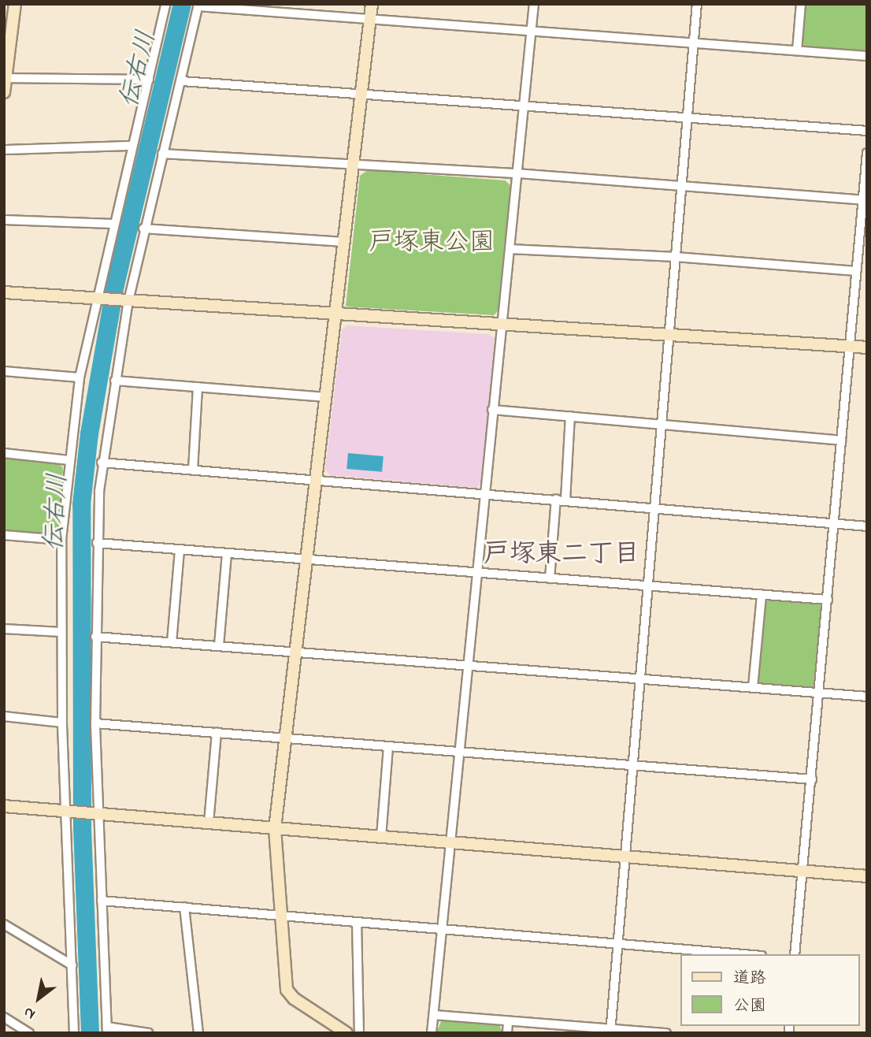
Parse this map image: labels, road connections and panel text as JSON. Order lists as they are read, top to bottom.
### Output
{
  "districts": ["戸塚東二丁目"],
  "water": ["伝右川"],
  "parks": ["戸塚東公園"],
  "legend": ["道路", "公園"],
  "north": "bottom left"
}
